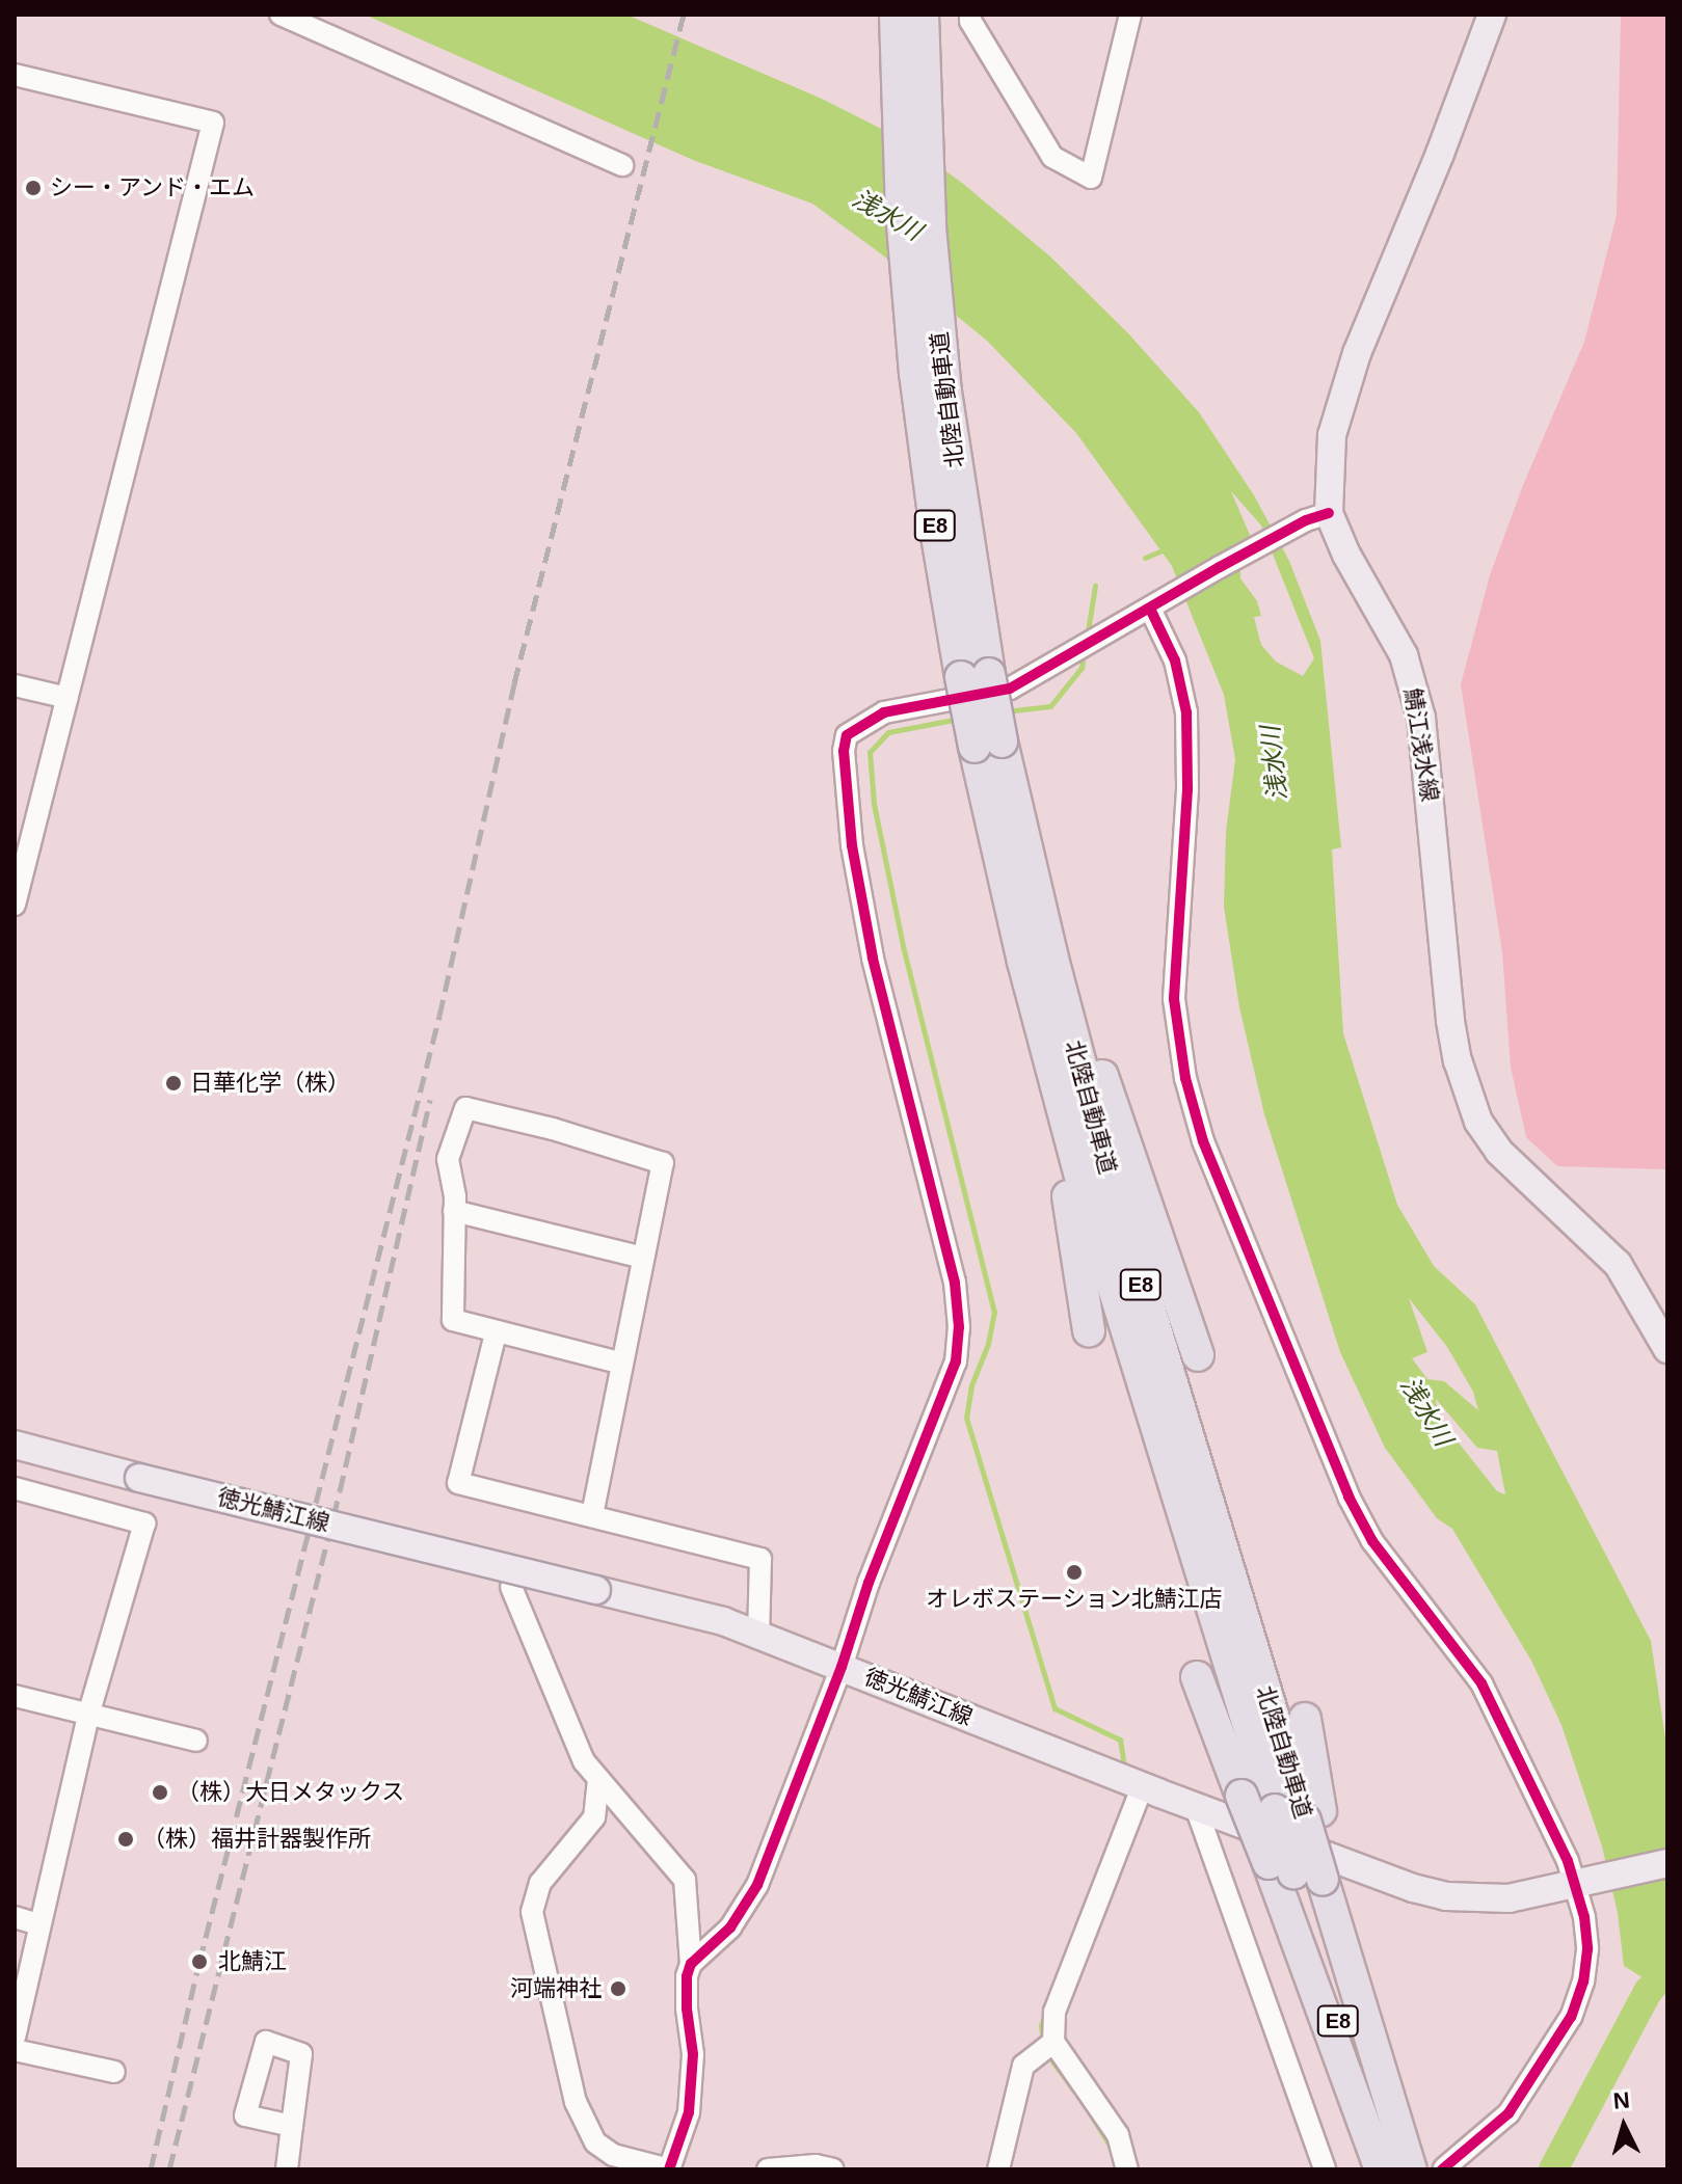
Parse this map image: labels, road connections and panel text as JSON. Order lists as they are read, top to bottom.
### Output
{
  "streets": {
    "highway": ["北陸自動車道", "E8"],
    "main road": ["鯖江浅水線", "徳光鯖江線"]
  },
  "water": ["浅水川"],
  "places": [
    "シー・アンド・エム",
    "日華化学（株）",
    "オレボステーション北鯖江店",
    "（株）大日メタックス",
    "（株）福井計器製作所",
    "北鯖江",
    "河端神社"
  ],
  "north": "top"
}
